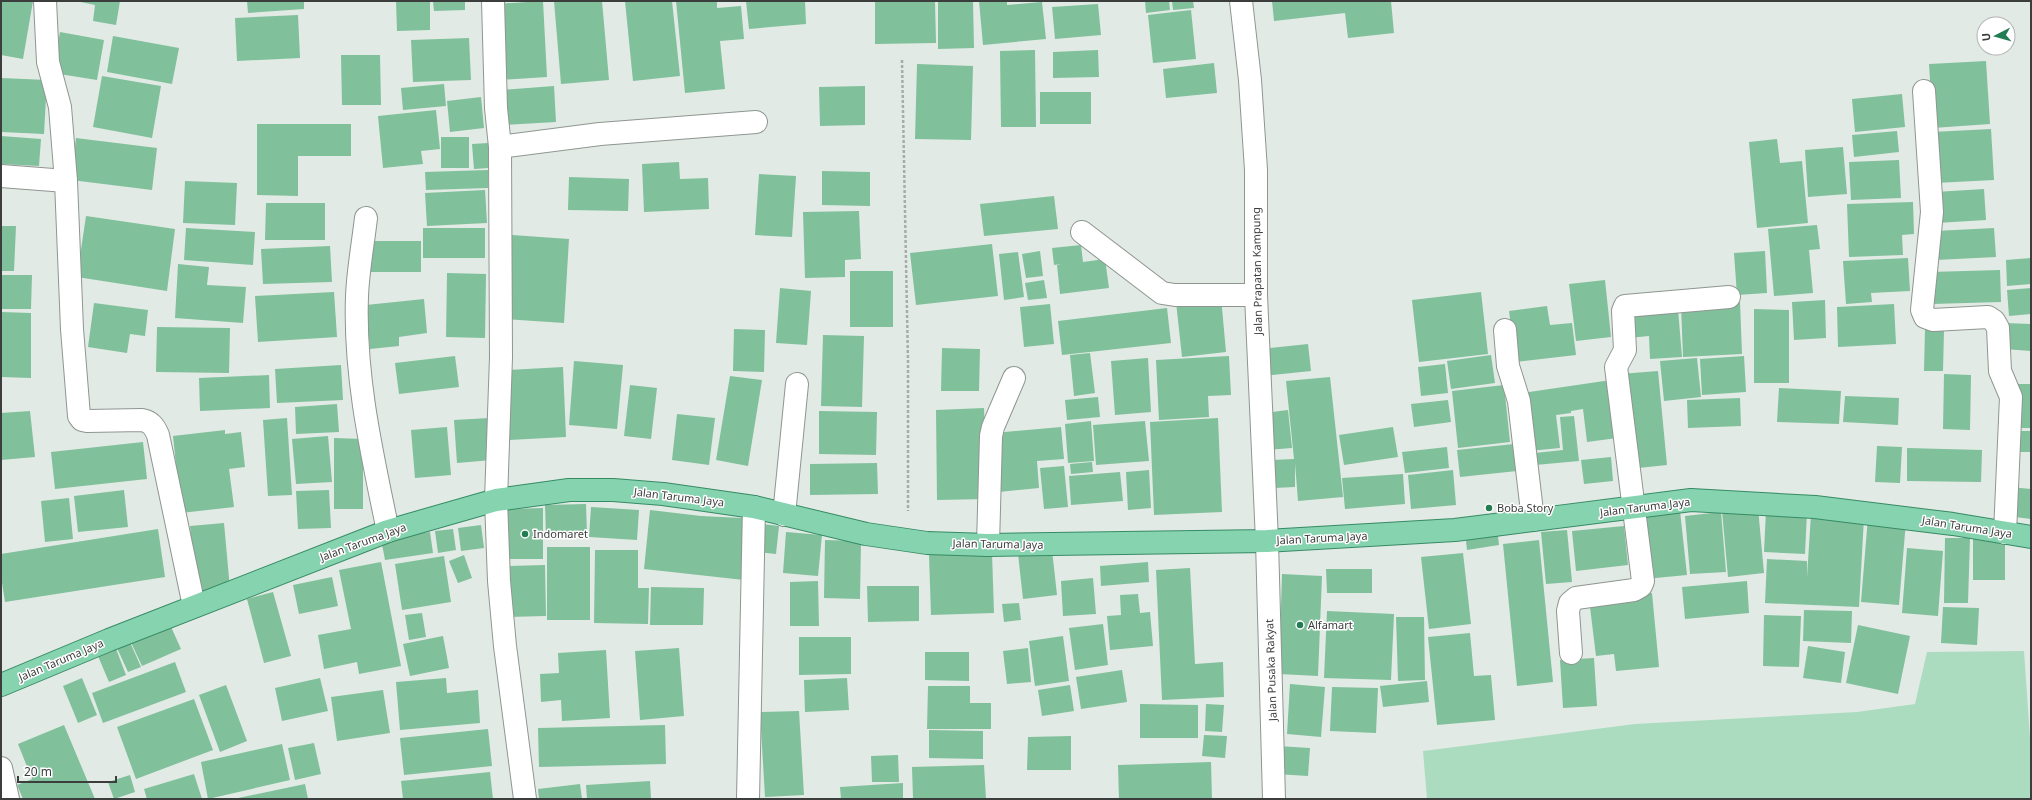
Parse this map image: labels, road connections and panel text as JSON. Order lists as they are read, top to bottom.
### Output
{
  "streets": {
    "main road": ["Jalan Taruma Jaya"],
    "street": ["Jalan Prapatan Kampung", "Jalan Pusaka Rakyat"]
  },
  "crossings": [
    ["Jalan Prapatan Kampung", "Jalan Taruma Jaya"],
    ["Jalan Prapatan Kampung", "Jalan Pusaka Rakyat"],
    ["Jalan Taruma Jaya", "Jalan Pusaka Rakyat"]
  ],
  "places": ["Boba Story", "Indomaret", "Alfamart"],
  "scale_bar": "20 m",
  "north": "left"
}
